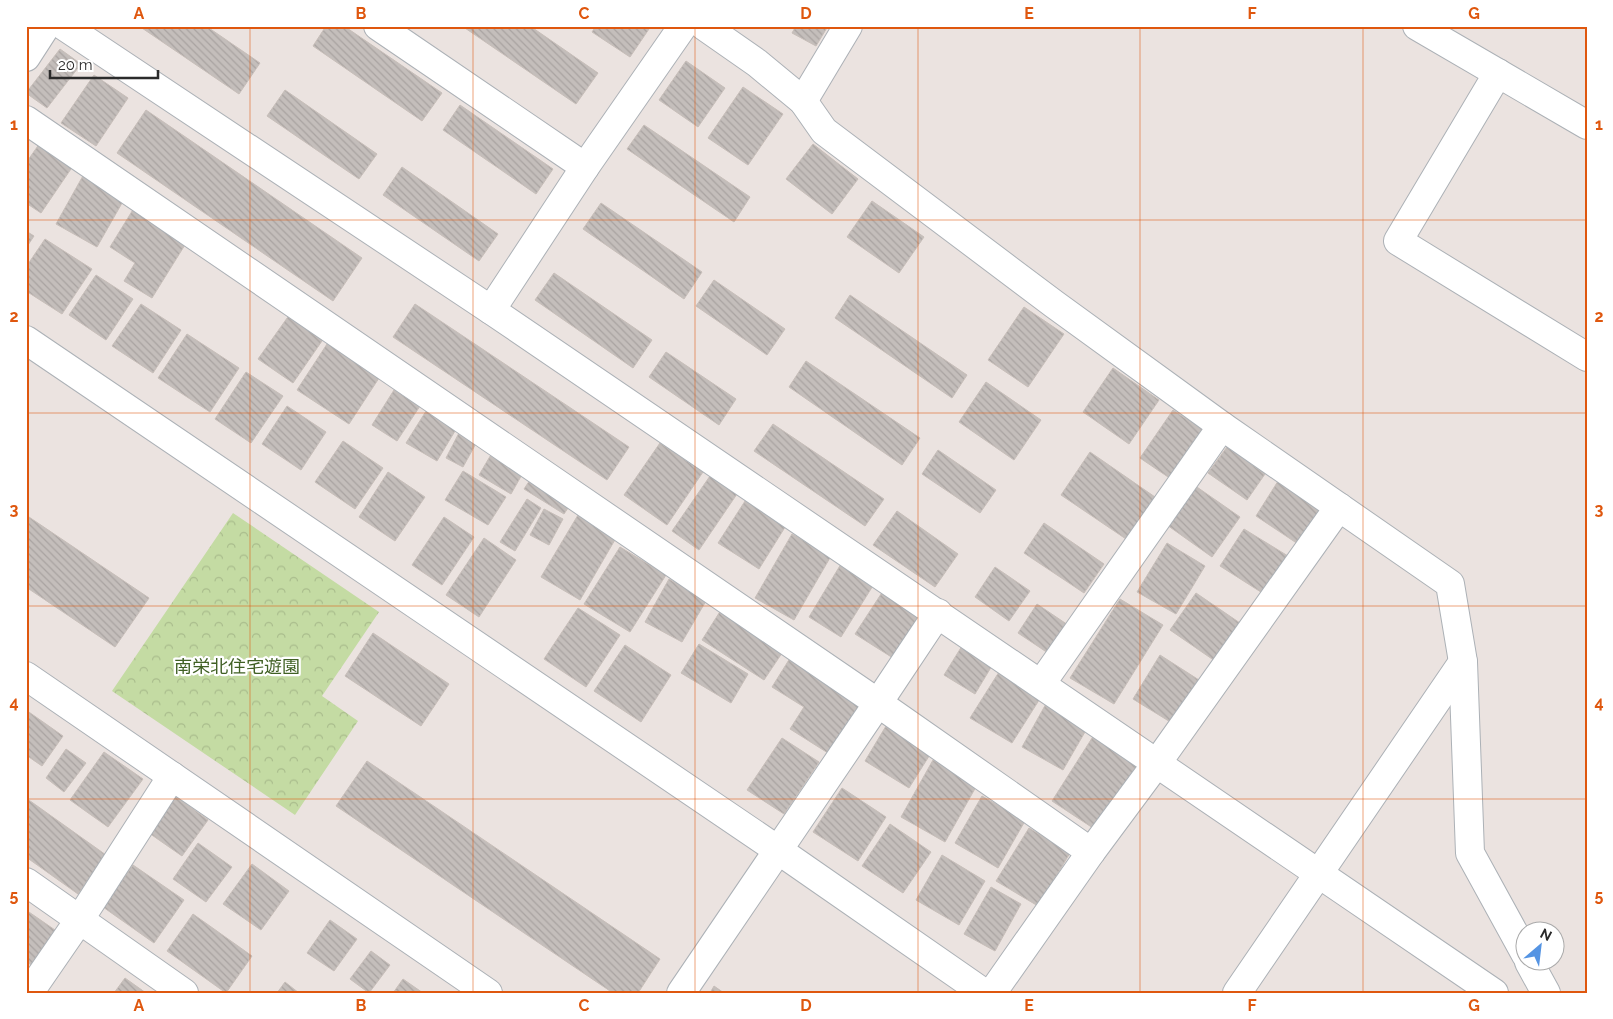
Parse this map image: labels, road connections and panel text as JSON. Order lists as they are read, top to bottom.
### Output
{
  "parks": ["南栄北住宅遊園"],
  "scale_bar": "20 m",
  "north": "top right",
  "grid": {
    "columns": [
      "A",
      "B",
      "C",
      "D",
      "E",
      "F",
      "G"
    ],
    "rows": [
      "1",
      "2",
      "3",
      "4",
      "5"
    ]
  }
}
